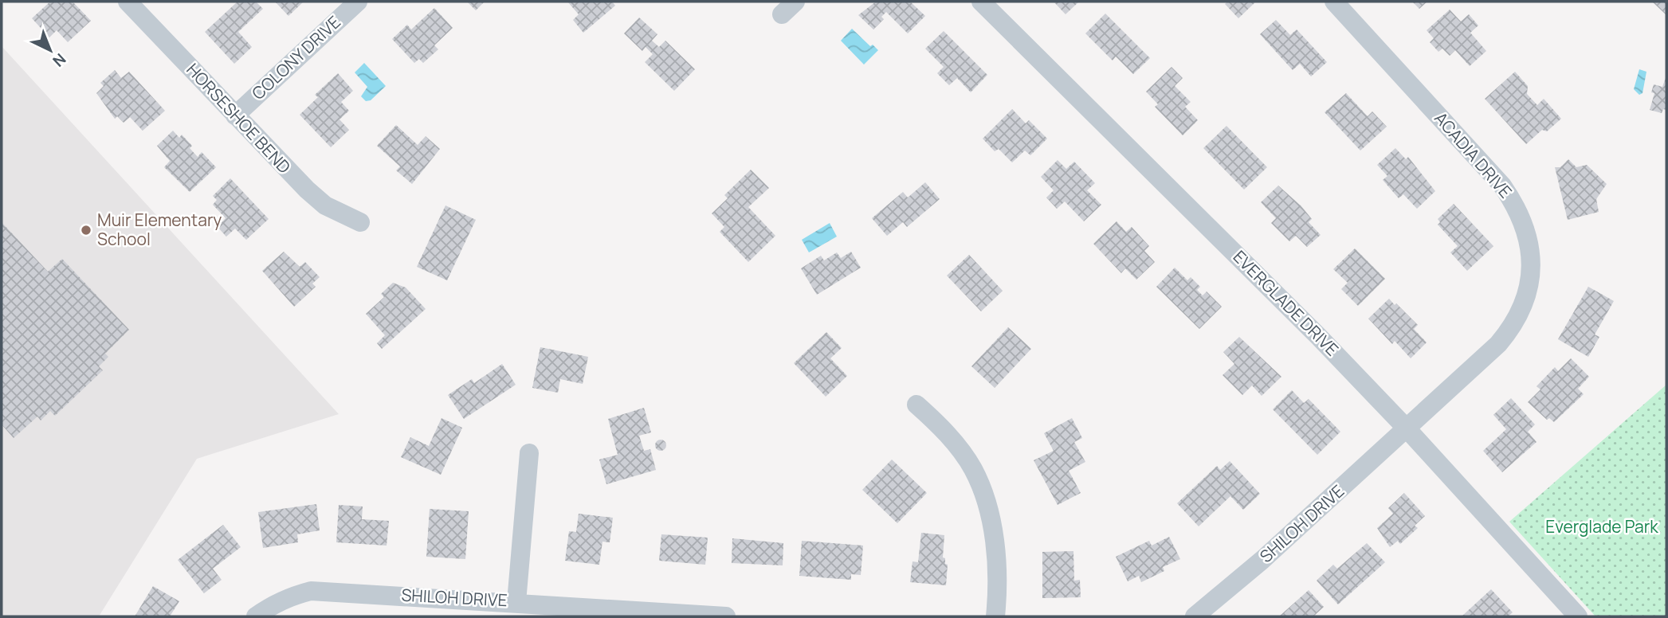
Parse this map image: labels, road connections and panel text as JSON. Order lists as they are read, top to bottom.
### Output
{
  "streets": {
    "street": [
      "COLONY DRIVE",
      "HORSESHOE BEND",
      "ACADIA DRIVE",
      "EVERGLADE DRIVE",
      "SHILOH DRIVE"
    ]
  },
  "crossings": [
    ["COLONY DRIVE", "HORSESHOE BEND"],
    ["ACADIA DRIVE", "EVERGLADE DRIVE"],
    ["ACADIA DRIVE", "SHILOH DRIVE"],
    ["EVERGLADE DRIVE", "SHILOH DRIVE"]
  ],
  "parks": ["Everglade Park"],
  "places": ["Muir Elementary School"],
  "north": "bottom right"
}
